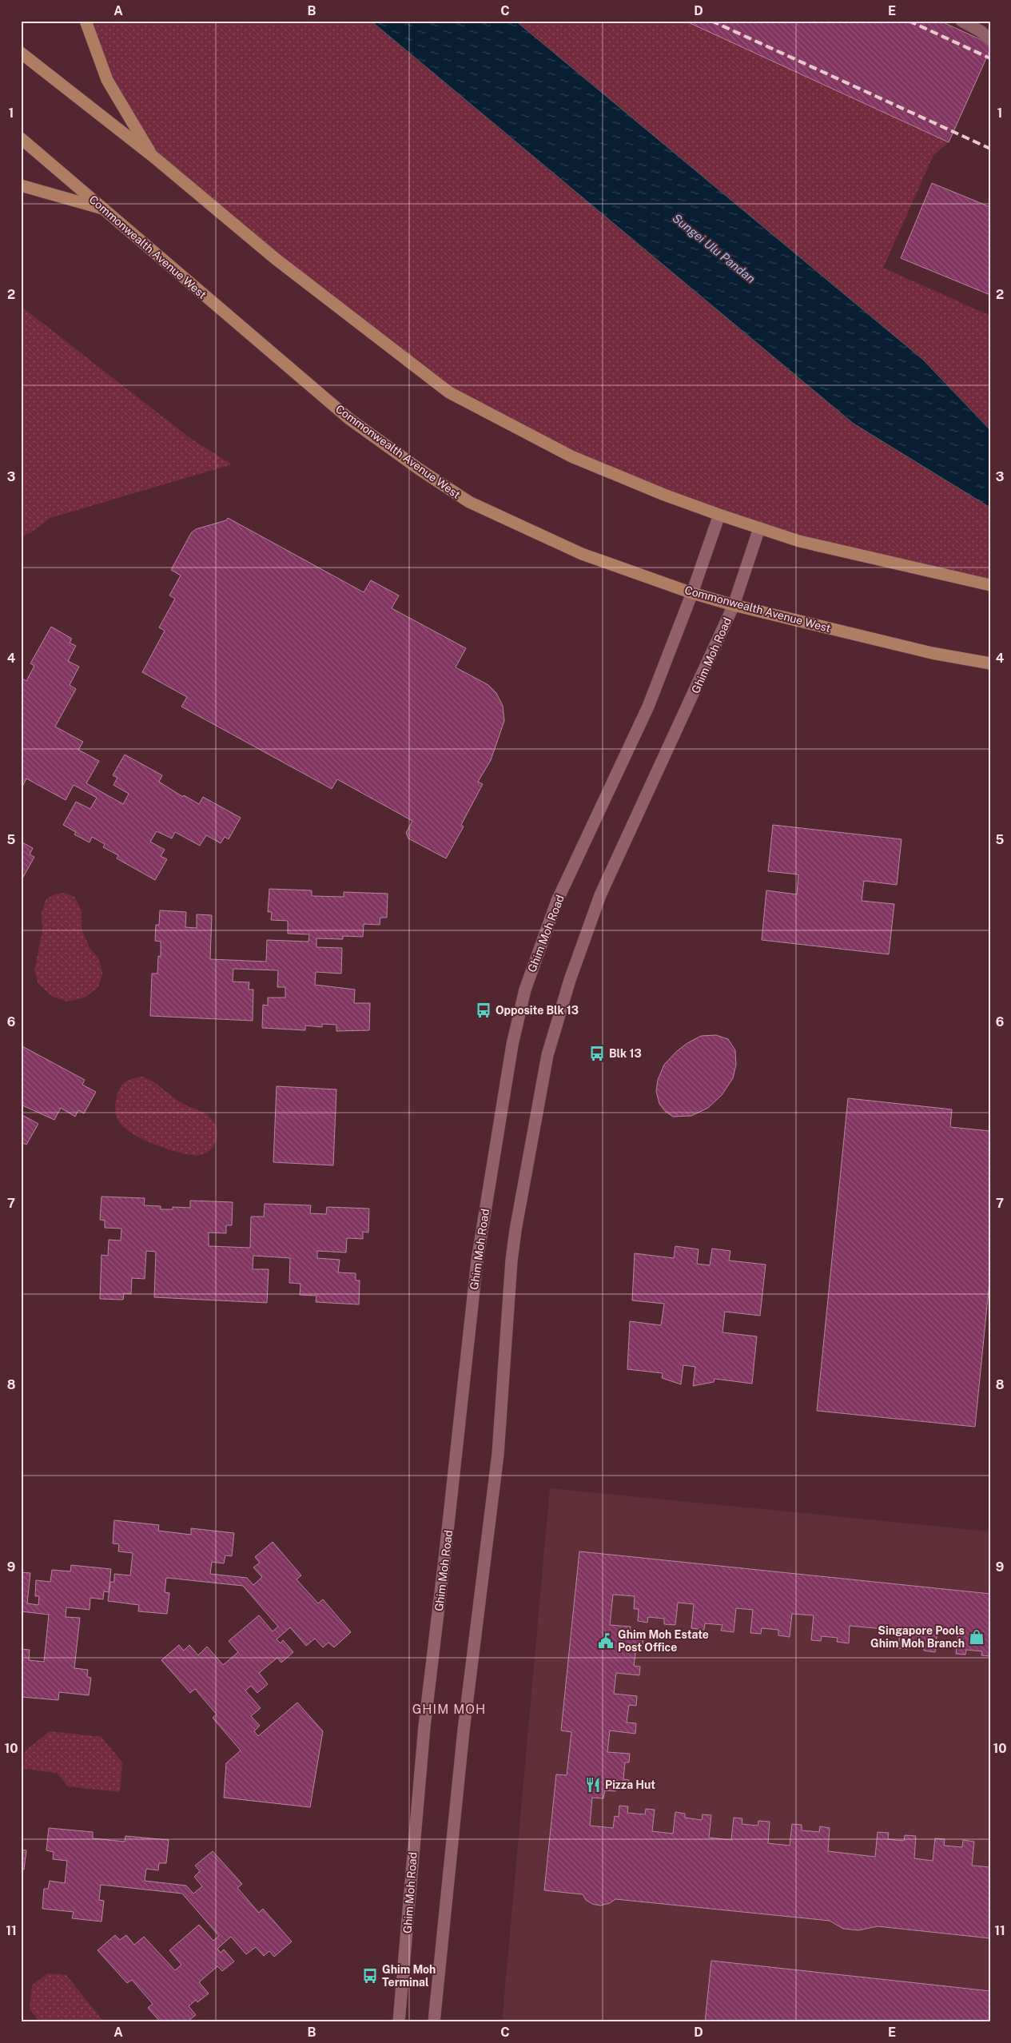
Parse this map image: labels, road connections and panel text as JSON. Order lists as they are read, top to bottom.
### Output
{
  "streets": {
    "main road": ["Commonwealth Avenue West"],
    "street": ["Ghim Moh Road"]
  },
  "crossings": [
    ["Commonwealth Avenue West", "Ghim Moh Road"]
  ],
  "districts": ["GHIM MOH"],
  "water": ["Sungei Ulu Pandan"],
  "places": {
    "bus stop": ["Opposite Blk 13", "Blk 13", "Ghim Moh Terminal"],
    "shop": ["Singapore Pools Ghim Moh Branch"],
    "public building": ["Ghim Moh Estate Post Office"],
    "restaurant": ["Pizza Hut"]
  },
  "grid": {
    "columns": [
      "A",
      "B",
      "C",
      "D",
      "E"
    ],
    "rows": [
      "1",
      "2",
      "3",
      "4",
      "5",
      "6",
      "7",
      "8",
      "9",
      "10",
      "11"
    ]
  }
}
